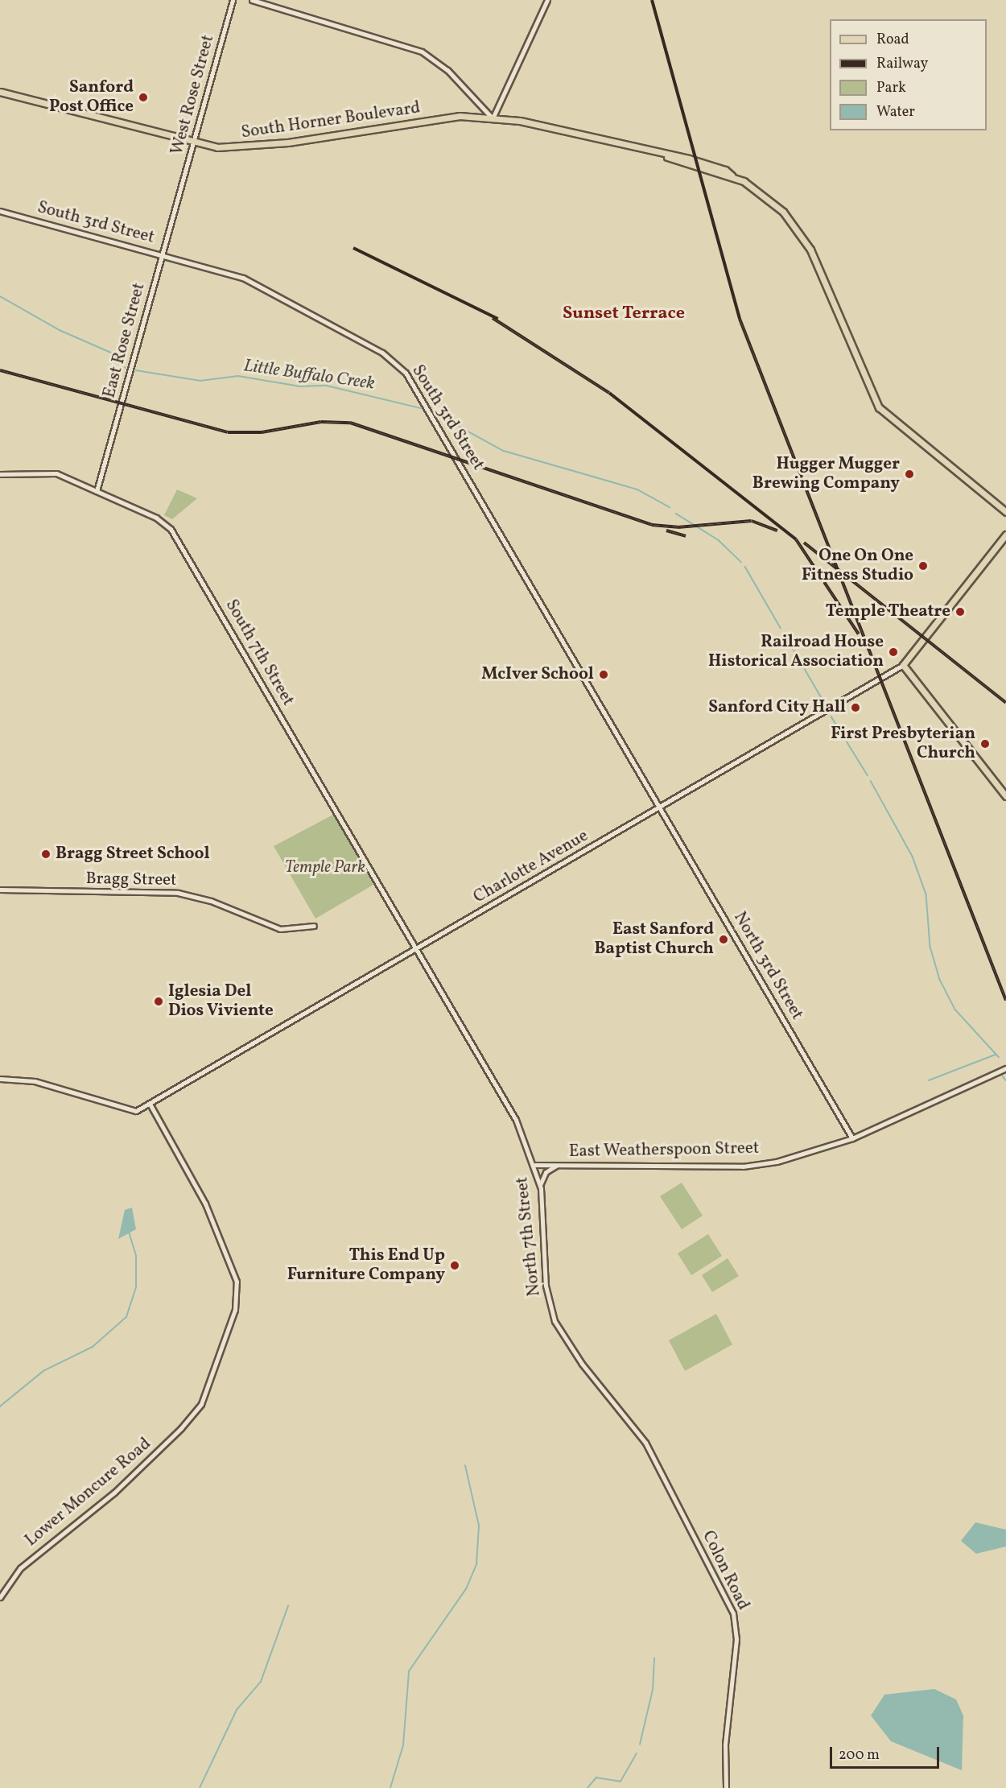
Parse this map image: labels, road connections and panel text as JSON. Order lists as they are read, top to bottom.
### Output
{
  "streets": {
    "main road": ["South Horner Boulevard", "Charlotte Avenue"],
    "street": [
      "West Rose Street",
      "South 3rd Street",
      "East Rose Street",
      "South 7th Street",
      "Bragg Street",
      "North 3rd Street",
      "East Weatherspoon Street",
      "North 7th Street",
      "Lower Moncure Road",
      "Colon Road"
    ]
  },
  "crossings": [
    ["West Rose Street", "South Horner Boulevard"],
    ["West Rose Street", "East Rose Street"],
    ["South 3rd Street", "East Rose Street"],
    ["South 3rd Street", "Charlotte Avenue"],
    ["South 3rd Street", "North 3rd Street"],
    ["East Rose Street", "South 7th Street"],
    ["South 7th Street", "Charlotte Avenue"],
    ["South 7th Street", "North 7th Street"],
    ["Charlotte Avenue", "North 3rd Street"],
    ["Charlotte Avenue", "North 7th Street"],
    ["Charlotte Avenue", "Lower Moncure Road"],
    ["North 3rd Street", "East Weatherspoon Street"],
    ["East Weatherspoon Street", "North 7th Street"],
    ["North 7th Street", "Colon Road"]
  ],
  "districts": ["Sunset Terrace"],
  "water": ["Little Buffalo Creek"],
  "parks": ["Temple Park"],
  "places": [
    "Sanford Post Office",
    "Hugger Mugger Brewing Company",
    "One On One Fitness Studio",
    "Temple Theatre",
    "Railroad House Historical Association",
    "McIver School",
    "Sanford City Hall",
    "First Presbyterian Church",
    "Bragg Street School",
    "East Sanford Baptist Church",
    "Iglesia Del Dios Viviente",
    "This End Up Furniture Company"
  ],
  "legend": [
    "Road",
    "Railway",
    "Park",
    "Water"
  ],
  "scale_bar": "200 m"
}
